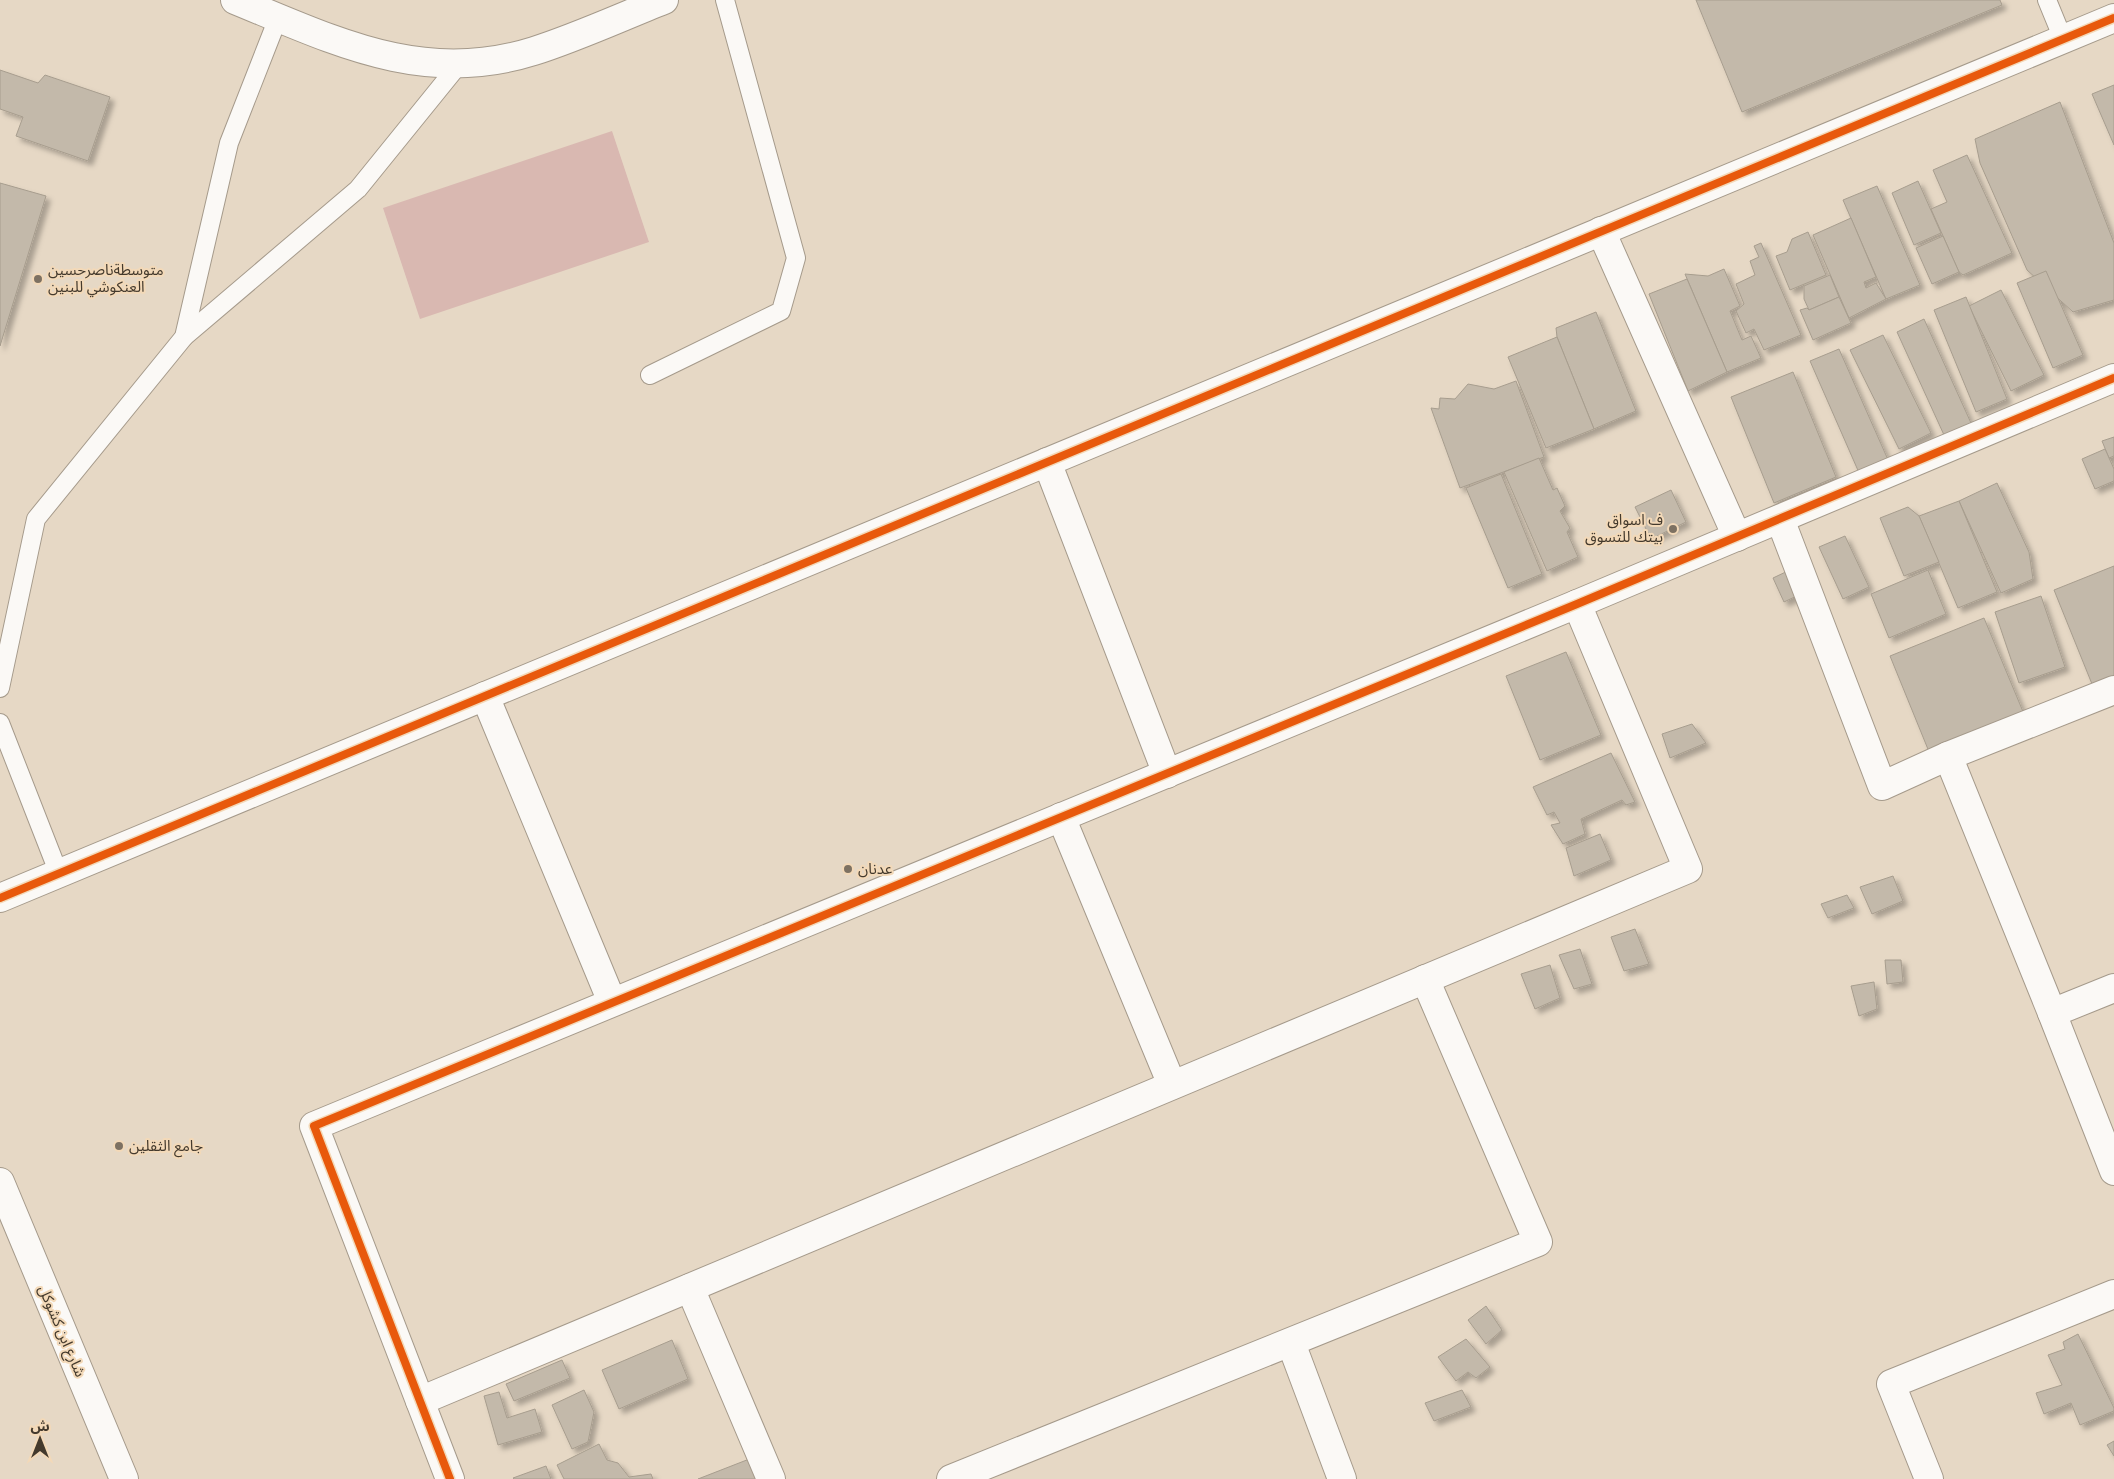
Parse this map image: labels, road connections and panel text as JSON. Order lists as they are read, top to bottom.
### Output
{
  "streets": {
    "street": ["شارع ابن كشوكل"]
  },
  "places": [
    "متوسطةناصرحسين العنكوشي للبنين",
    "ف اسواق بيتك للتسوق",
    "عدنان",
    "جامع الثقلين"
  ],
  "north": "top"
}
